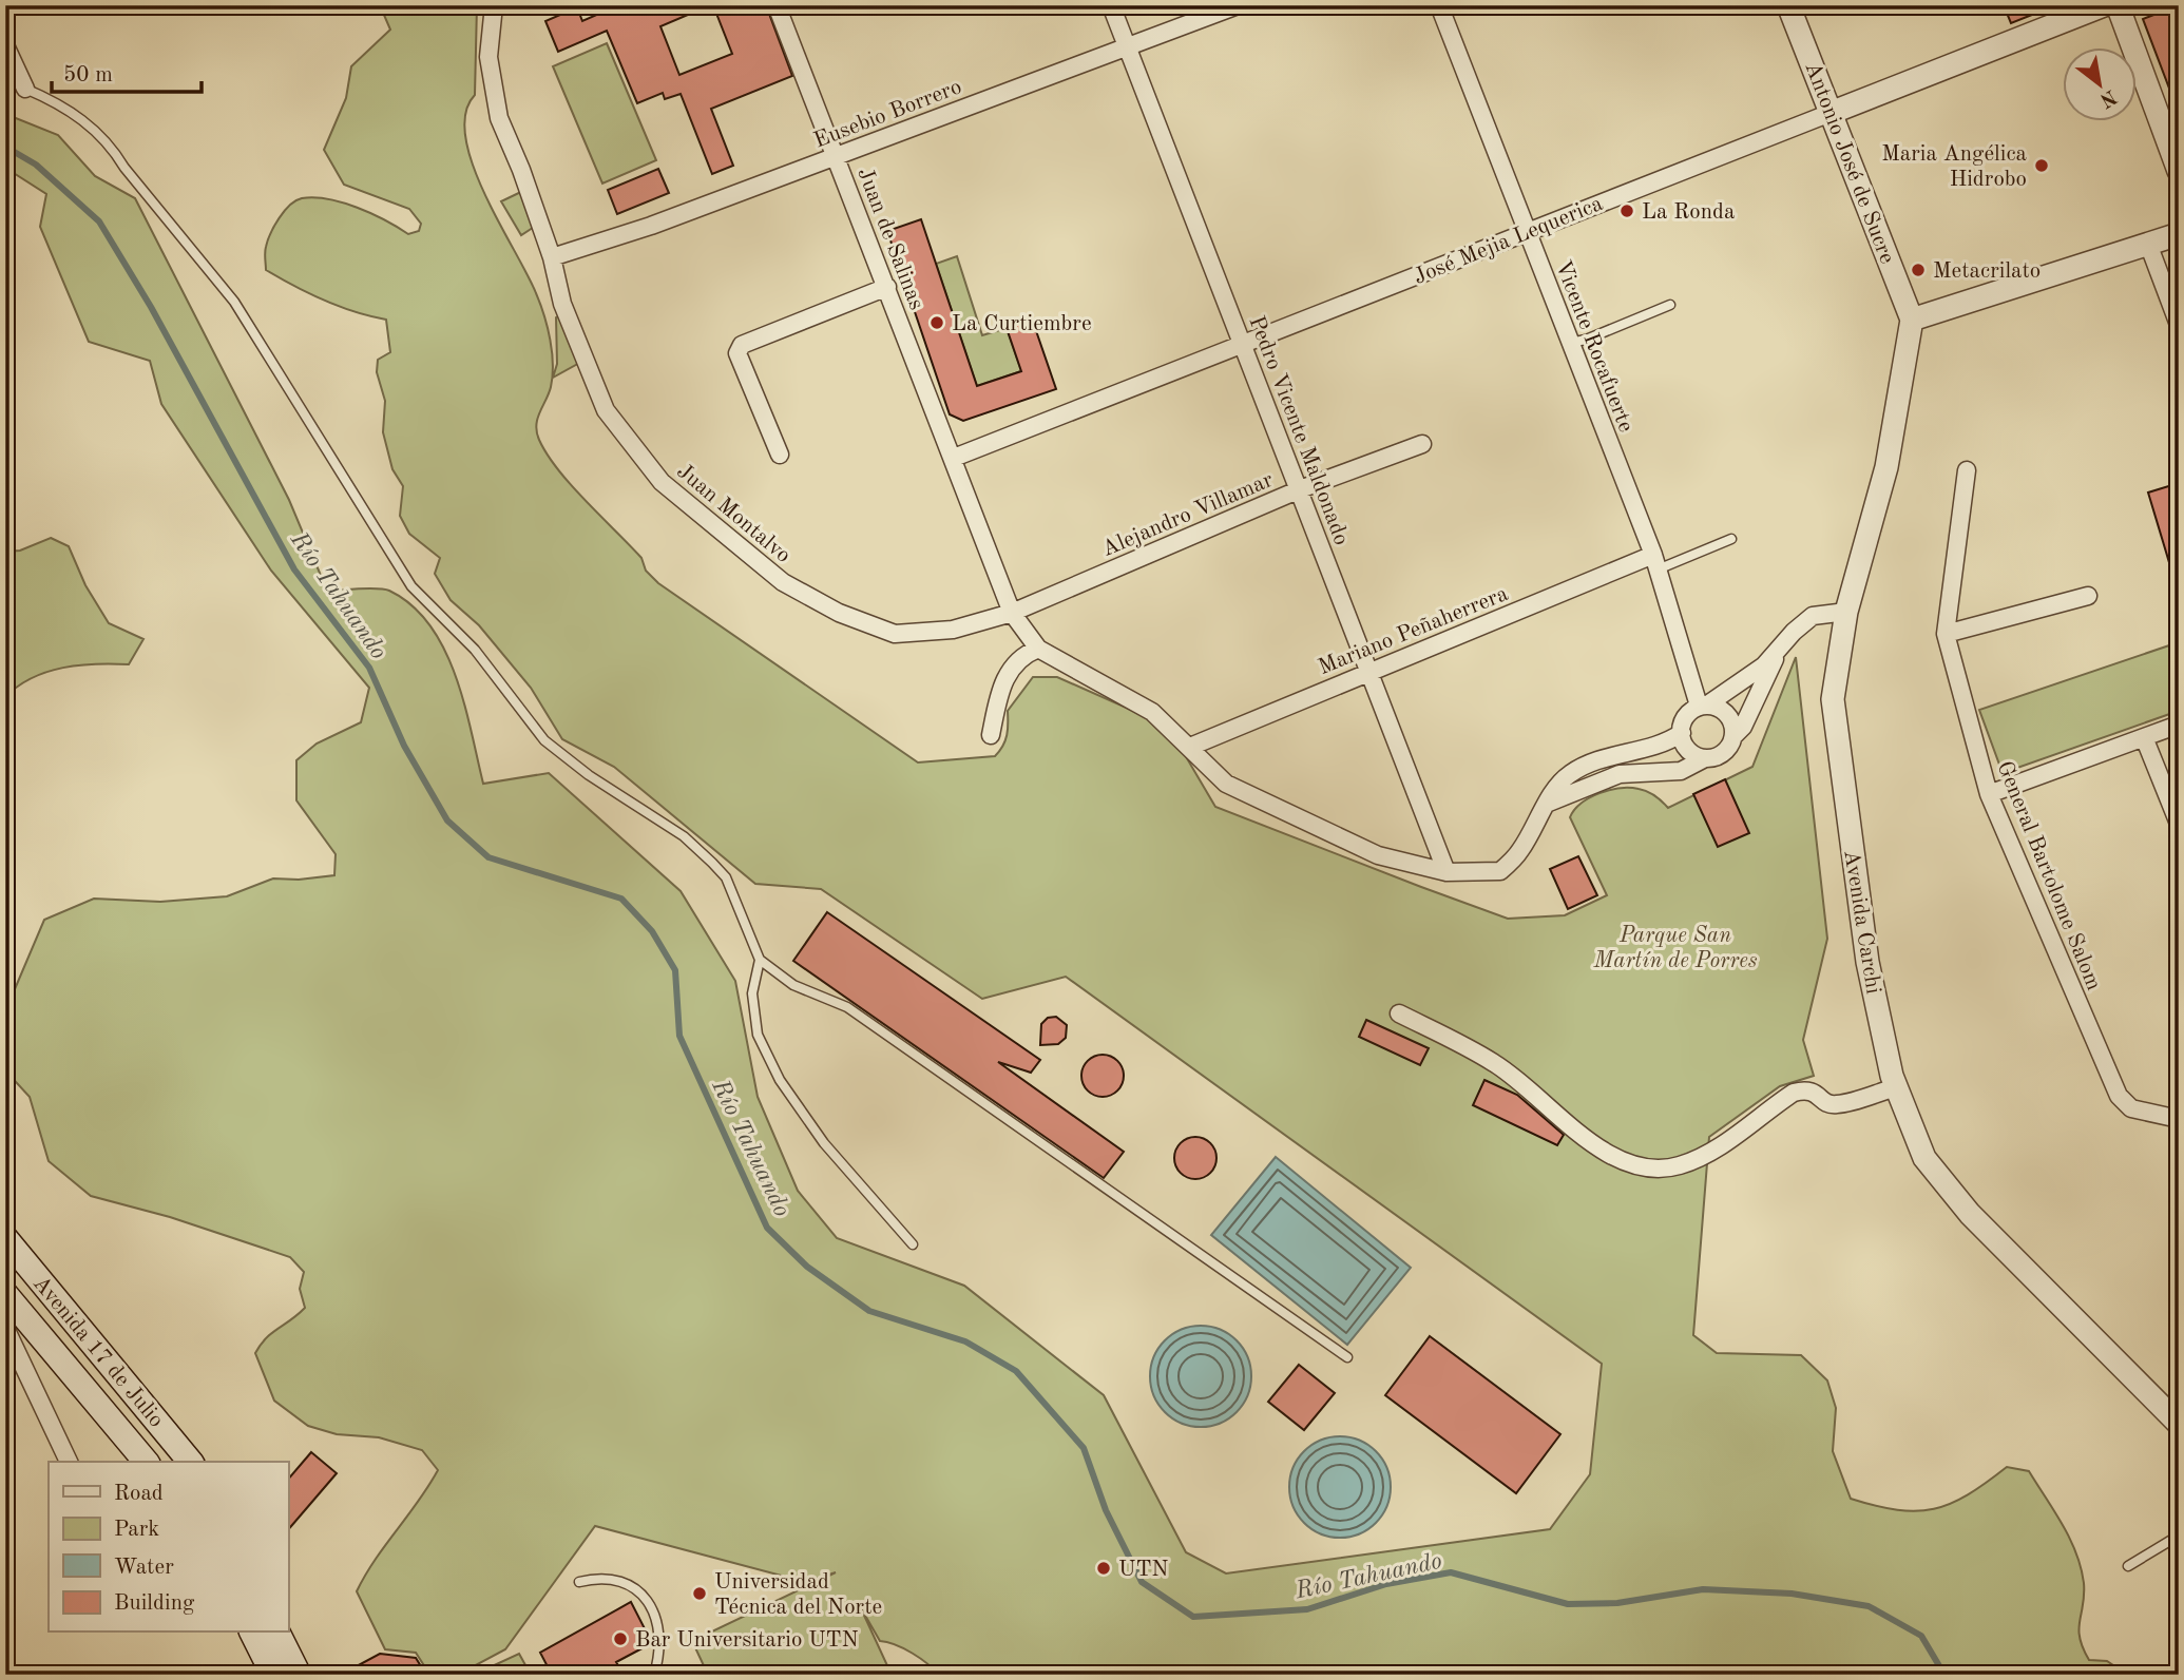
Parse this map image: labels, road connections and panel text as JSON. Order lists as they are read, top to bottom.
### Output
{
  "streets": {
    "main road": ["Avenida 17 de Julio"],
    "street": [
      "Eusebio Borrero",
      "Antonio José de Sucre",
      "Juan de Salinas",
      "José Mejia Lequerica",
      "Vicente Rocafuerte",
      "Pedro Vicente Maldonado",
      "Juan Montalvo",
      "Alejandro Villamar",
      "Mariano Peñaherrera",
      "General Bartolome Salom",
      "Avenida Carchi"
    ]
  },
  "crossings": [
    ["Eusebio Borrero", "Juan de Salinas"],
    ["Eusebio Borrero", "Pedro Vicente Maldonado"],
    ["Eusebio Borrero", "Juan Montalvo"],
    ["Antonio José de Sucre", "José Mejia Lequerica"],
    ["Antonio José de Sucre", "Avenida Carchi"],
    ["Juan de Salinas", "José Mejia Lequerica"],
    ["Juan de Salinas", "Juan Montalvo"],
    ["Juan de Salinas", "Alejandro Villamar"],
    ["José Mejia Lequerica", "Vicente Rocafuerte"],
    ["José Mejia Lequerica", "Pedro Vicente Maldonado"],
    ["Vicente Rocafuerte", "Mariano Peñaherrera"],
    ["Pedro Vicente Maldonado", "Alejandro Villamar"],
    ["Pedro Vicente Maldonado", "Mariano Peñaherrera"],
    ["Juan Montalvo", "Alejandro Villamar"]
  ],
  "water": ["Río Tahuando"],
  "parks": ["Parque San Martín de Porres"],
  "places": [
    "Maria Angélica Hidrobo",
    "La Ronda",
    "Metacrilato",
    "La Curtiembre",
    "UTN",
    "Universidad Técnica del Norte",
    "Bar Universitario UTN"
  ],
  "legend": [
    "Road",
    "Park",
    "Water",
    "Building"
  ],
  "scale_bar": "50 m",
  "north": "bottom right"
}
